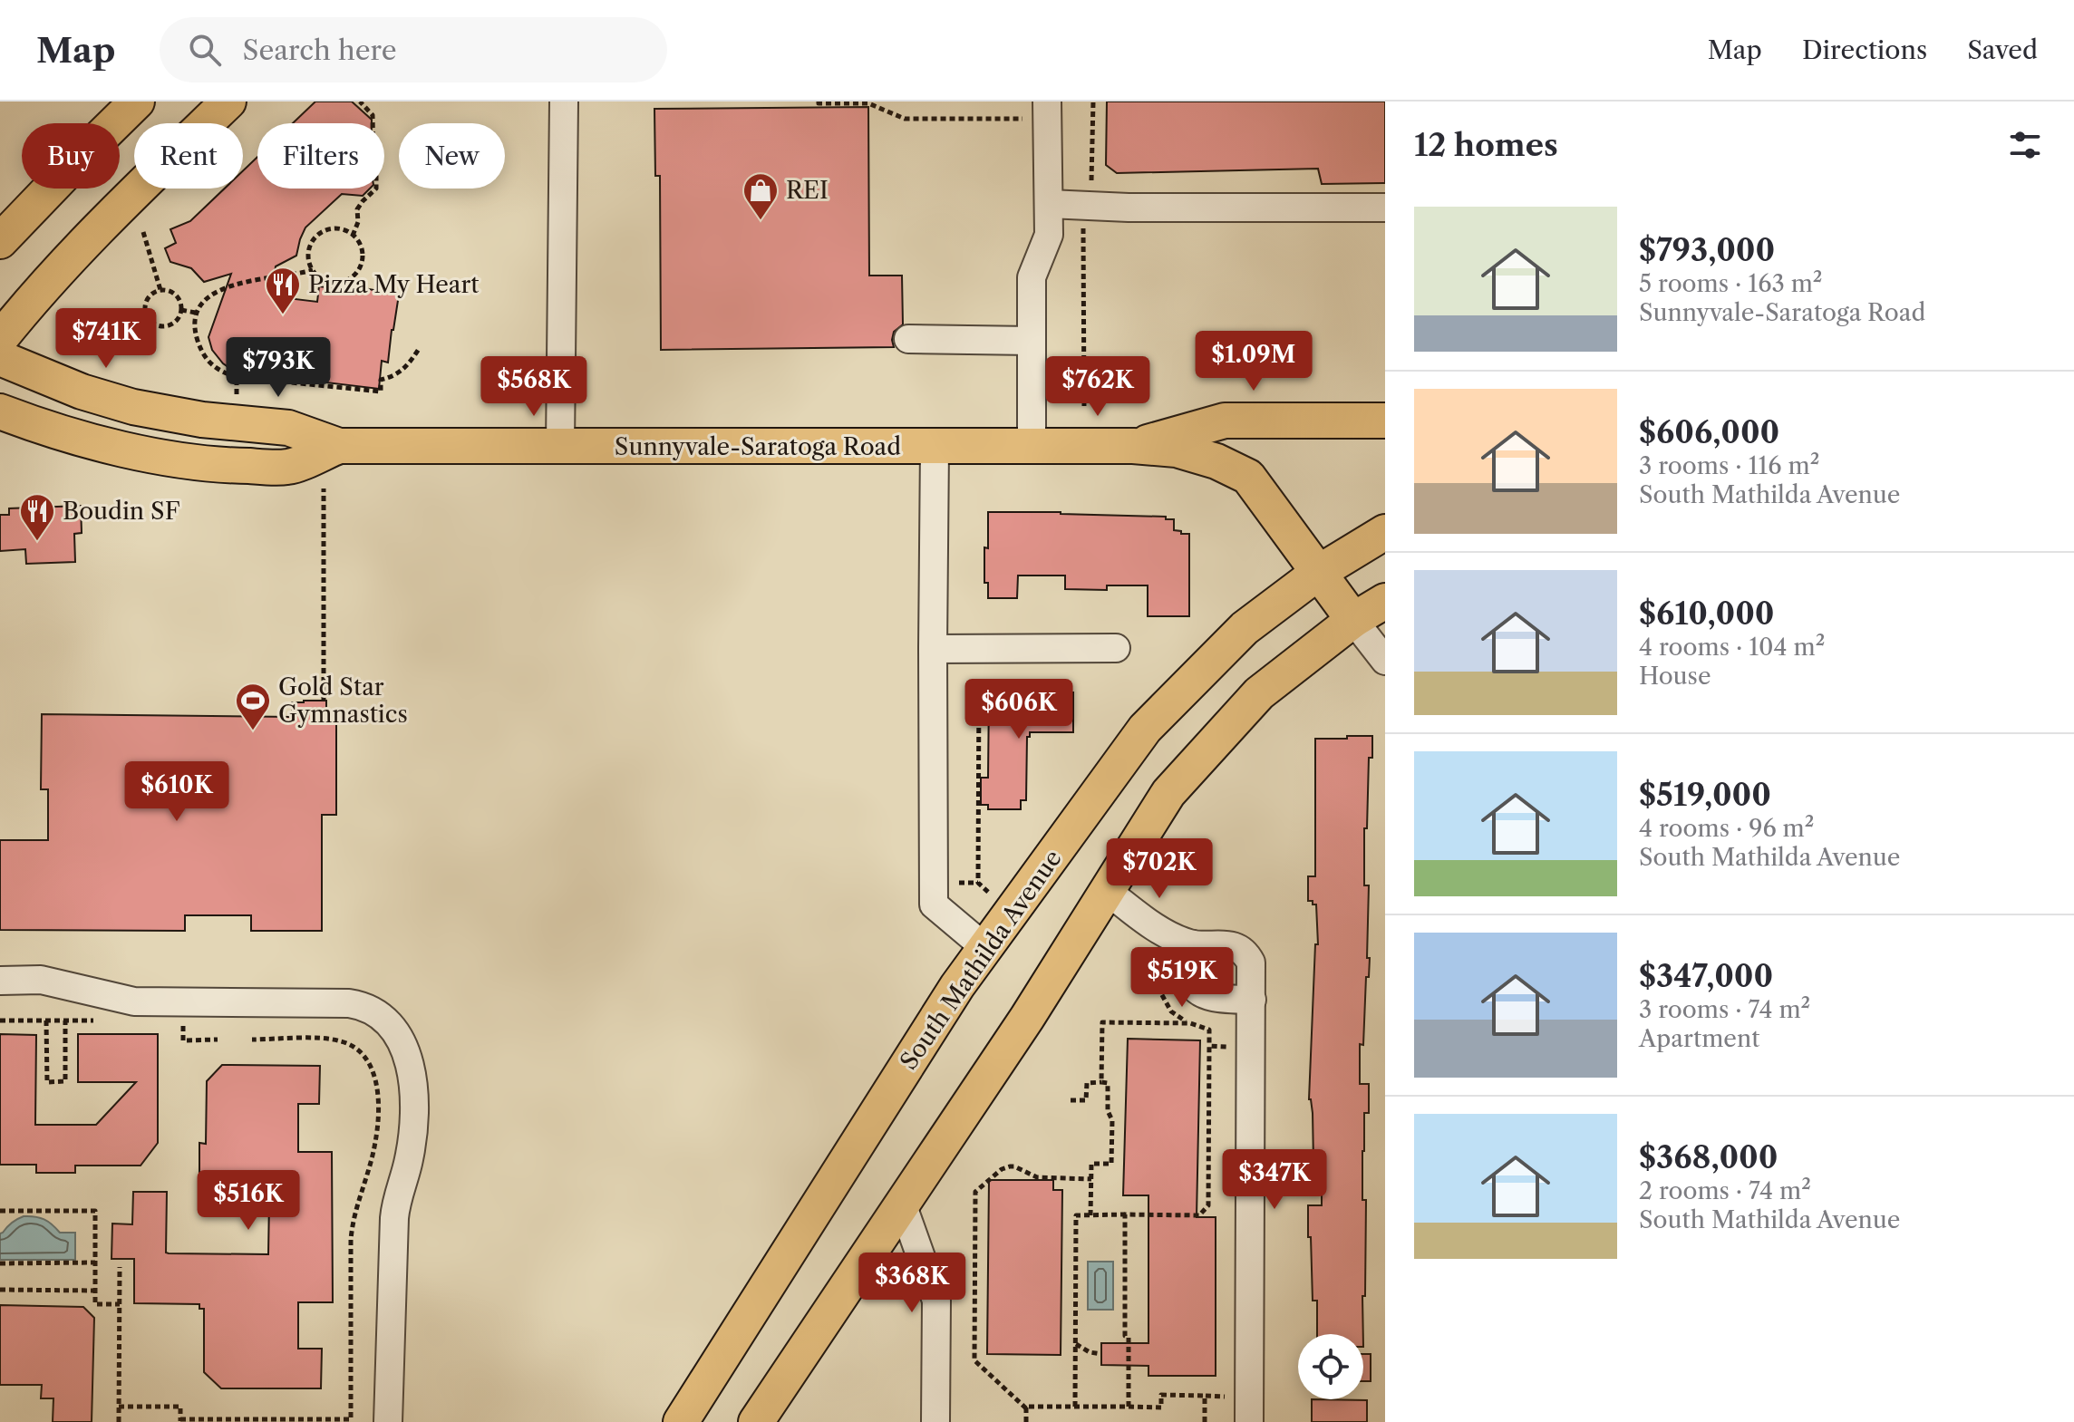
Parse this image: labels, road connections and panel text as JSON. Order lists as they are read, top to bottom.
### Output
{
  "streets": {
    "main road": ["Sunnyvale-Saratoga Road", "South Mathilda Avenue"]
  },
  "crossings": [
    ["Sunnyvale-Saratoga Road", "South Mathilda Avenue"]
  ],
  "places": {
    "shop": ["REI"],
    "restaurant": ["Pizza My Heart", "Boudin SF"],
    "sports": ["Gold Star Gymnastics"]
  },
  "page": {
    "header": "Map",
    "search": "Search here",
    "nav": ["Map", "Directions", "Saved"],
    "heading": "12 homes",
    "chip": [
      "Buy",
      "Rent",
      "Filters",
      "New"
    ],
    "list": [
      {
        "name": "$793,000",
        "note": "5 rooms · 163 m² · Sunnyvale-Saratoga Road"
      },
      {
        "name": "$606,000",
        "note": "3 rooms · 116 m² · South Mathilda Avenue"
      },
      {
        "name": "$610,000",
        "note": "4 rooms · 104 m² · House"
      },
      {
        "name": "$519,000",
        "note": "4 rooms · 96 m² · South Mathilda Avenue"
      },
      {
        "name": "$347,000",
        "note": "3 rooms · 74 m² · Apartment"
      },
      {
        "name": "$368,000",
        "note": "2 rooms · 74 m² · South Mathilda Avenue"
      }
    ],
    "price": [
      "$741K",
      "$1.09M",
      "$793K",
      "$568K",
      "$762K",
      "$606K",
      "$610K",
      "$702K",
      "$519K",
      "$347K",
      "$516K",
      "$368K"
    ]
  }
}
